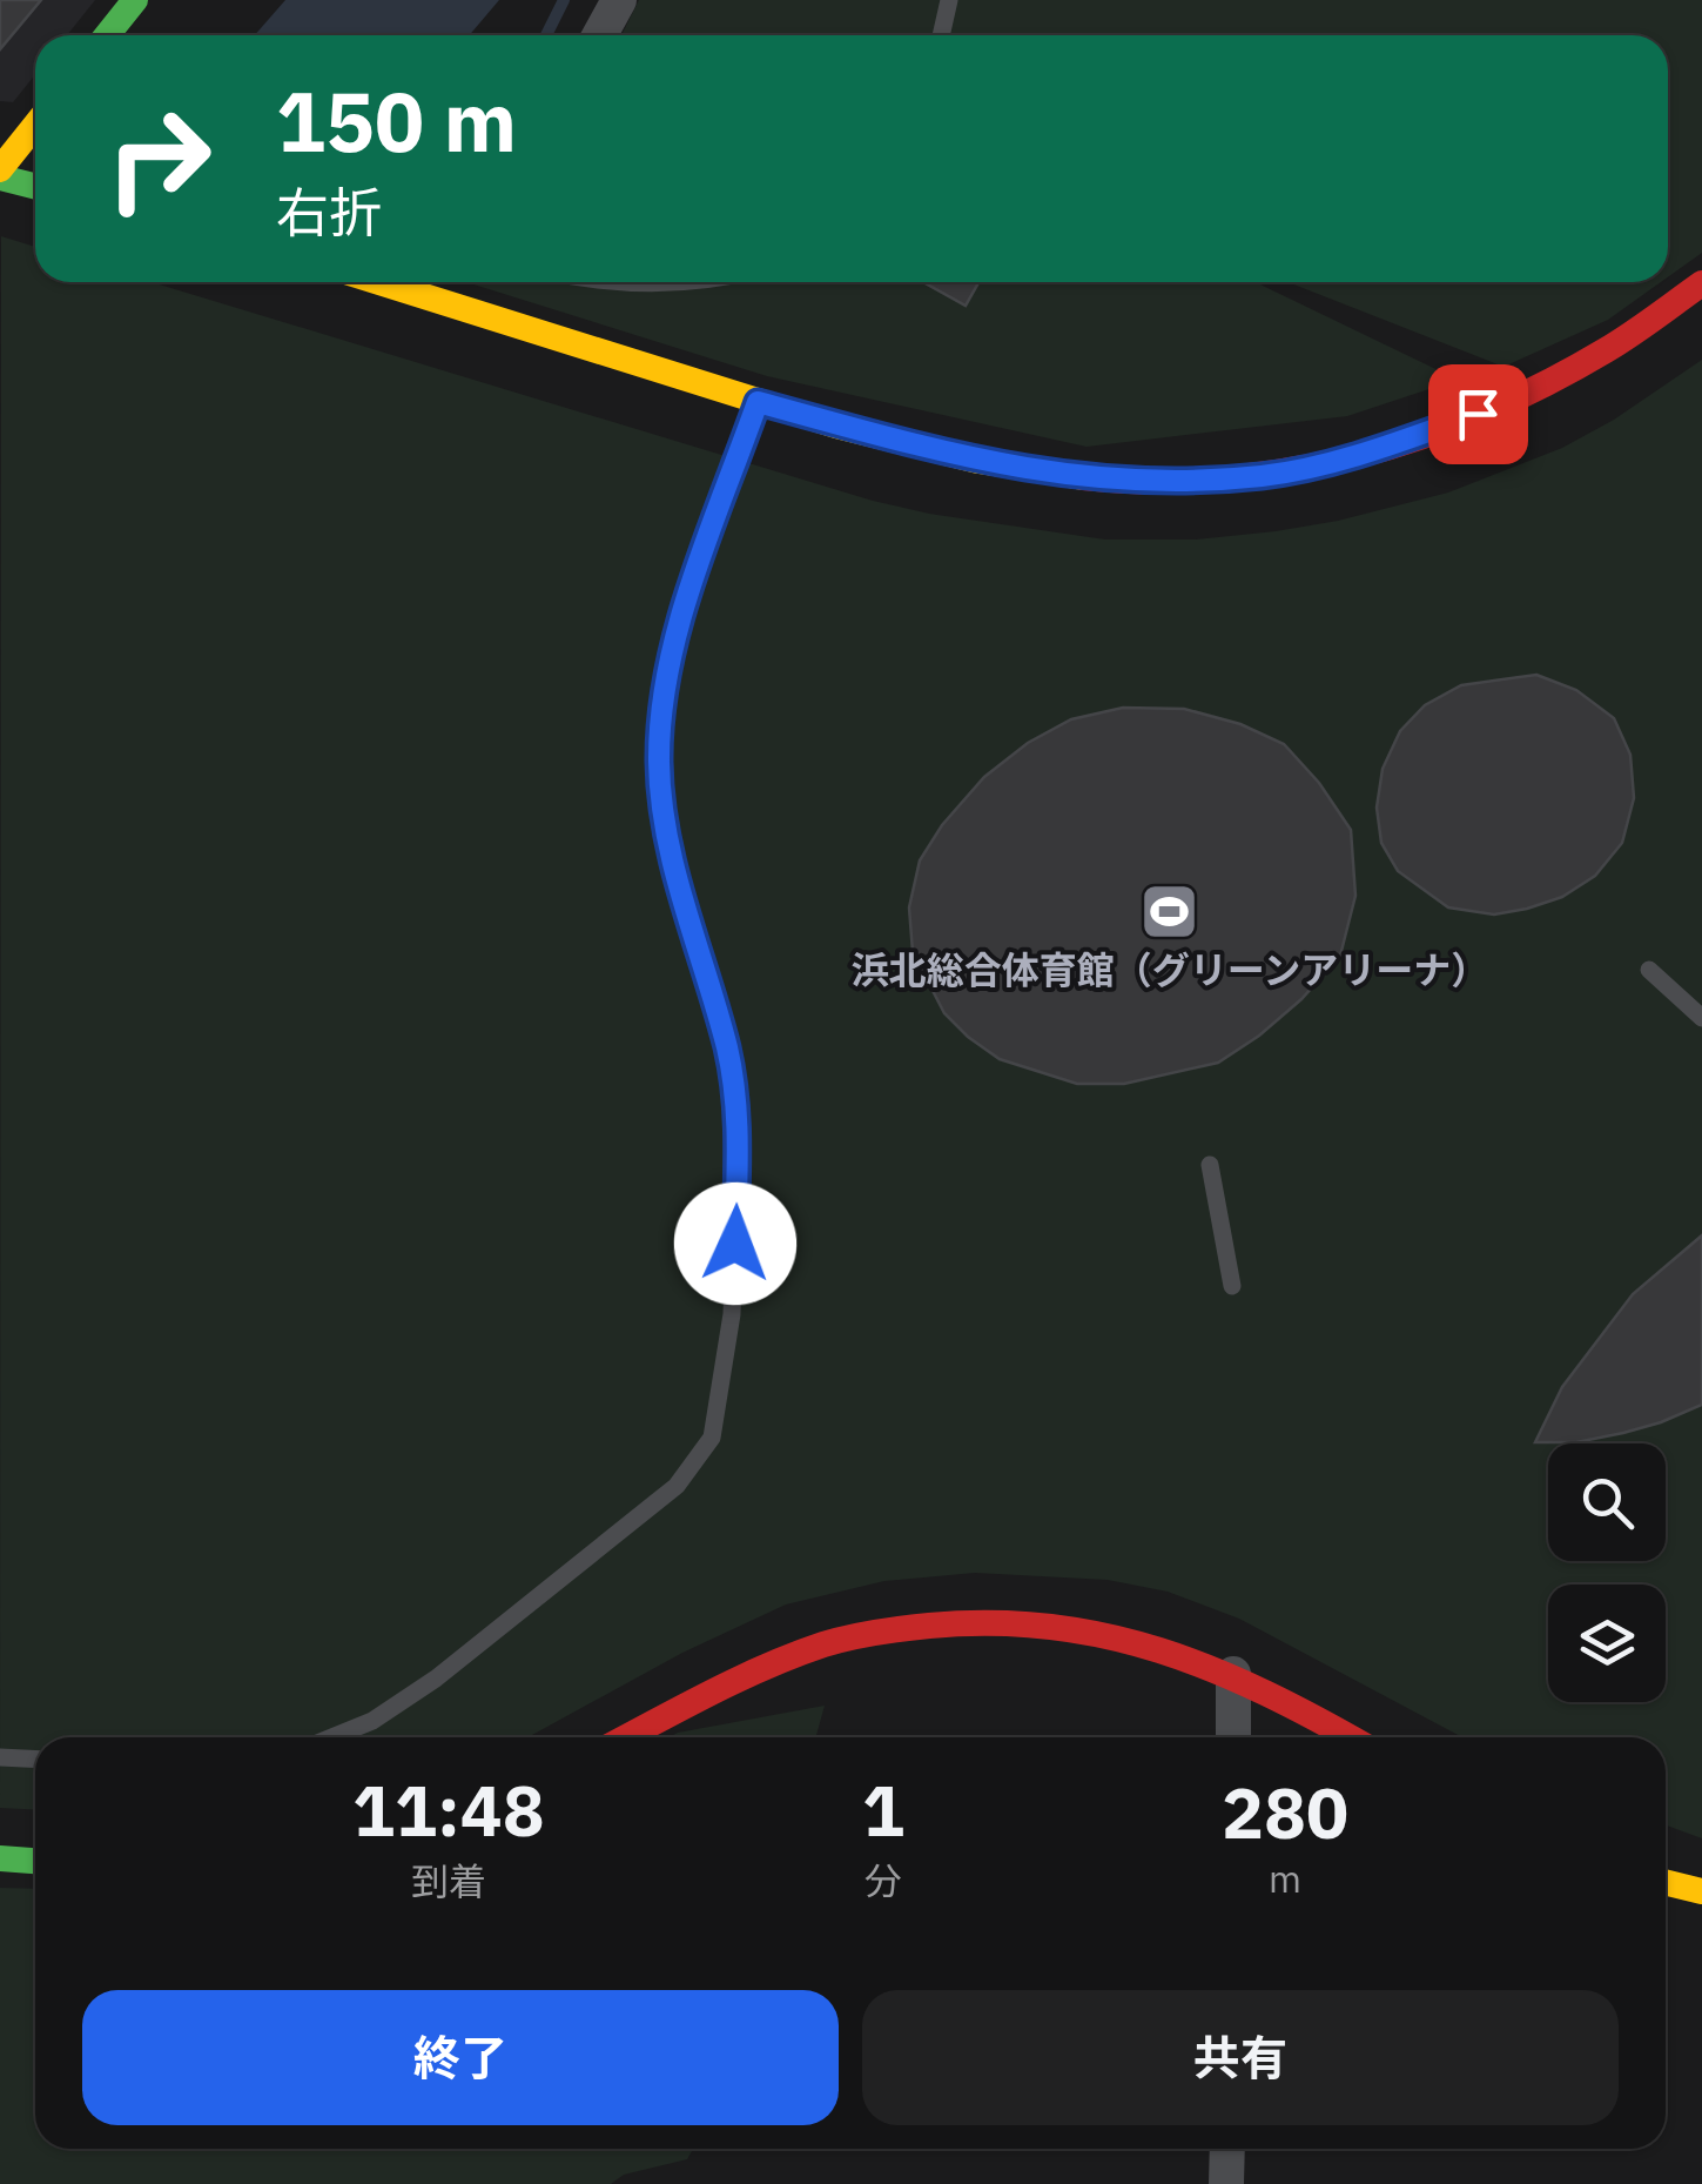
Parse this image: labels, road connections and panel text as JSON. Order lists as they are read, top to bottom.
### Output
{
  "places": {
    "sports": ["浜北総合体育館（グリーンアリーナ）"]
  },
  "page": {
    "turn": ["150 m", "右折"],
    "eta": [
      "11:48",
      "到着",
      "1",
      "分",
      "280",
      "m"
    ],
    "buttons": ["終了", "共有"]
  }
}
